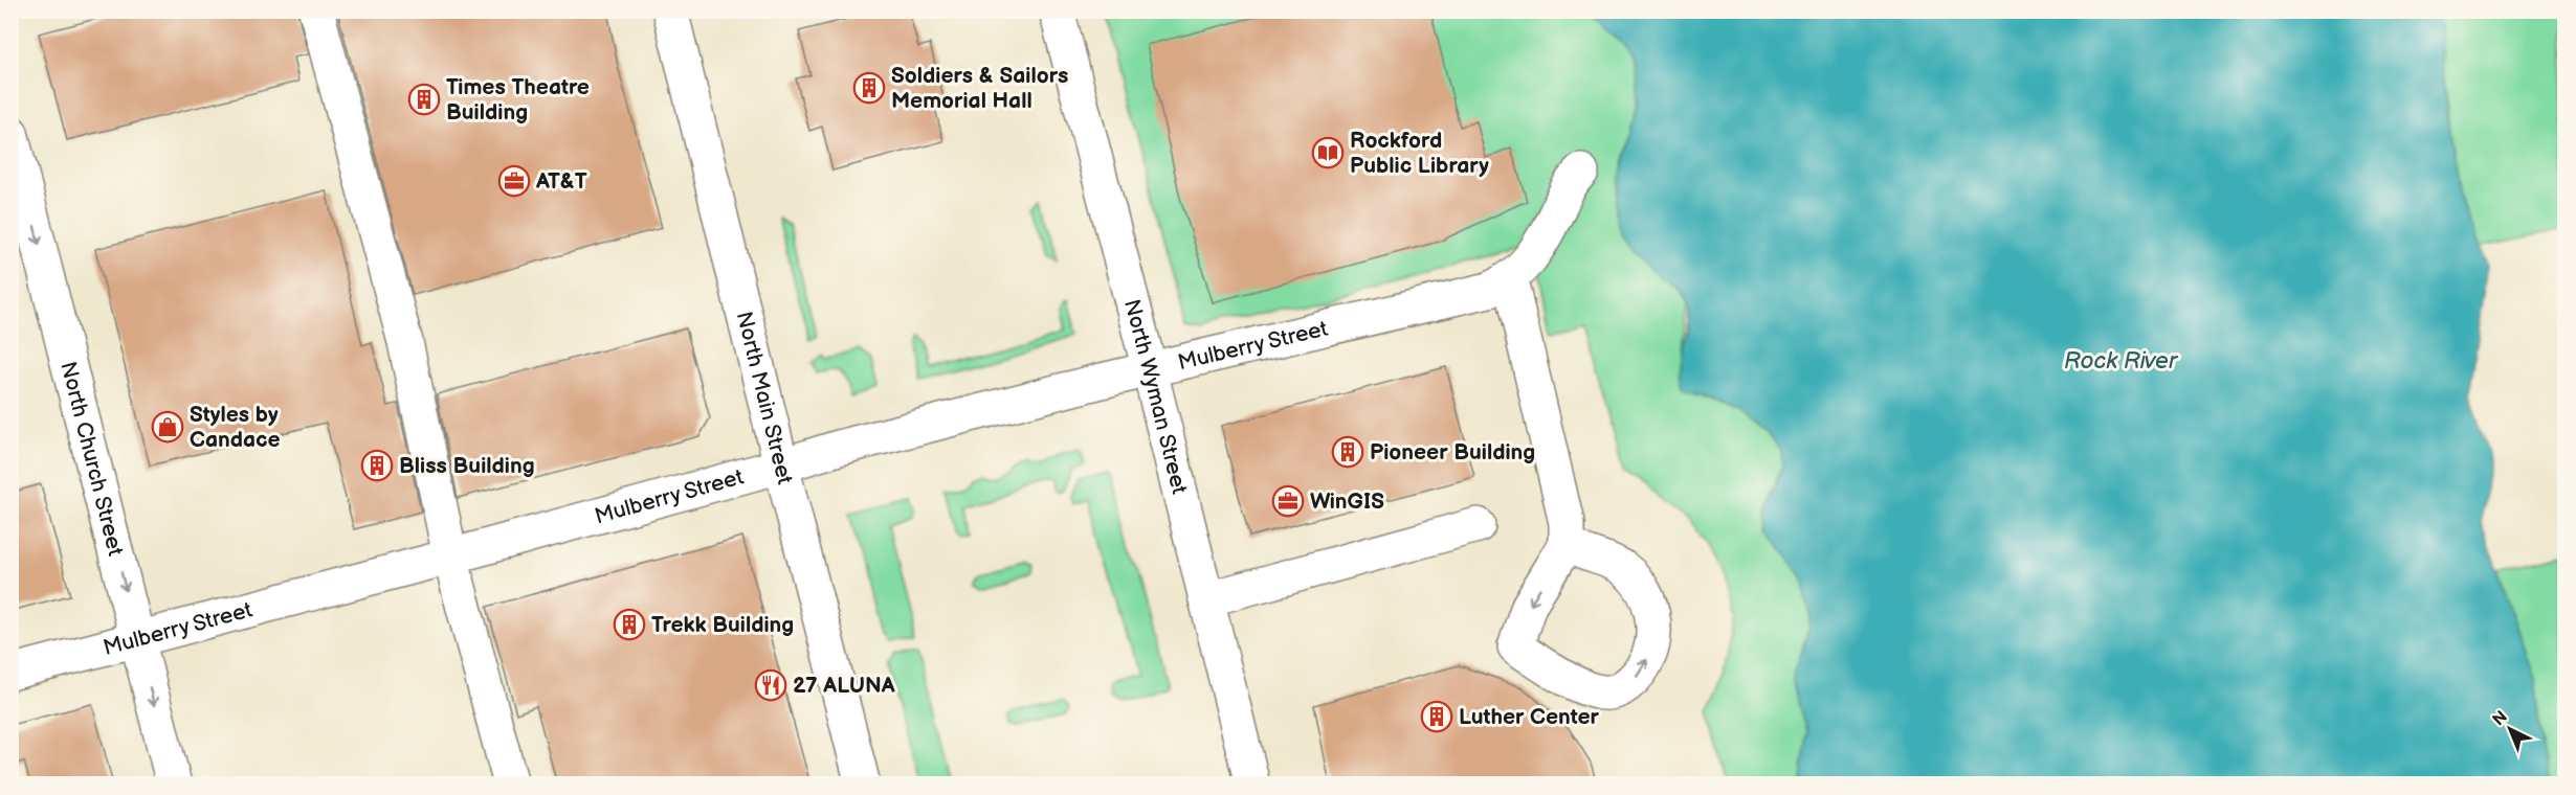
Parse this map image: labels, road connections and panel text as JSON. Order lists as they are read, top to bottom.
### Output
{
  "streets": {
    "street": [
      "Mulberry Street",
      "North Wyman Street",
      "North Main Street",
      "North Church Street"
    ]
  },
  "crossings": [
    ["Mulberry Street", "North Wyman Street"],
    ["Mulberry Street", "North Main Street"],
    ["Mulberry Street", "North Church Street"]
  ],
  "one_way": ["North Church Street"],
  "water": ["Rock River"],
  "places": {
    "building": [
      "Soldiers & Sailors Memorial Hall",
      "Times Theatre Building",
      "Pioneer Building",
      "Bliss Building",
      "Trekk Building",
      "Luther Center"
    ],
    "library": ["Rockford Public Library"],
    "office": ["AT&T", "WinGIS"],
    "shop": ["Styles by Candace"],
    "restaurant": ["27 ALUNA"]
  },
  "north": "top left"
}
